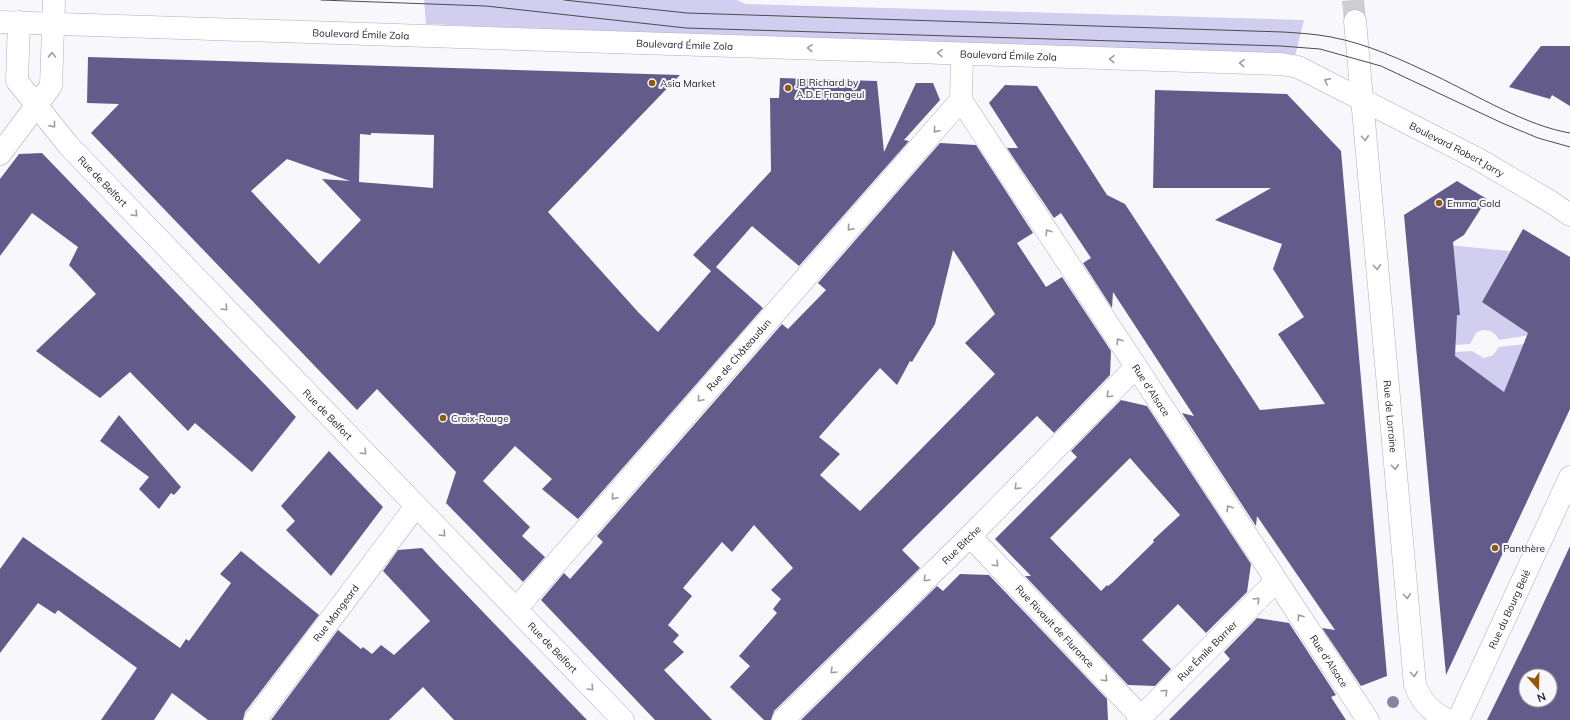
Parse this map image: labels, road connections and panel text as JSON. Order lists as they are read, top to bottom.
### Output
{
  "streets": {
    "street": [
      "Boulevard Émile Zola",
      "Boulevard Robert Jarry",
      "Rue de Belfort",
      "Rue de Châteaudun",
      "Rue d'Alsace",
      "Rue de Lorraine",
      "Rue Bitche",
      "Rue du Bourg Belé",
      "Rue Mangeard",
      "Rue Rivault de Flurance",
      "Rue Émile Barrier"
    ]
  },
  "crossings": [
    ["Boulevard Émile Zola", "Boulevard Robert Jarry"],
    ["Boulevard Émile Zola", "Rue de Belfort"],
    ["Boulevard Émile Zola", "Rue de Lorraine"],
    ["Boulevard Robert Jarry", "Rue de Lorraine"],
    ["Rue de Belfort", "Rue de Châteaudun"],
    ["Rue de Belfort", "Rue Mangeard"],
    ["Rue de Châteaudun", "Rue d'Alsace"],
    ["Rue d'Alsace", "Rue Bitche"],
    ["Rue d'Alsace", "Rue Émile Barrier"],
    ["Rue Bitche", "Rue Rivault de Flurance"],
    ["Rue Rivault de Flurance", "Rue Émile Barrier"]
  ],
  "one_way": [
    "Boulevard Émile Zola",
    "Rue de Belfort",
    "Rue de Châteaudun",
    "Rue d'Alsace",
    "Rue de Lorraine",
    "Rue Bitche",
    "Rue Rivault de Flurance",
    "Rue Émile Barrier"
  ],
  "places": [
    "Asia Market",
    "JB Richard by A.D.E Frangeul",
    "Emma Gold",
    "Croix-Rouge",
    "Panthère"
  ],
  "north": "bottom"
}
